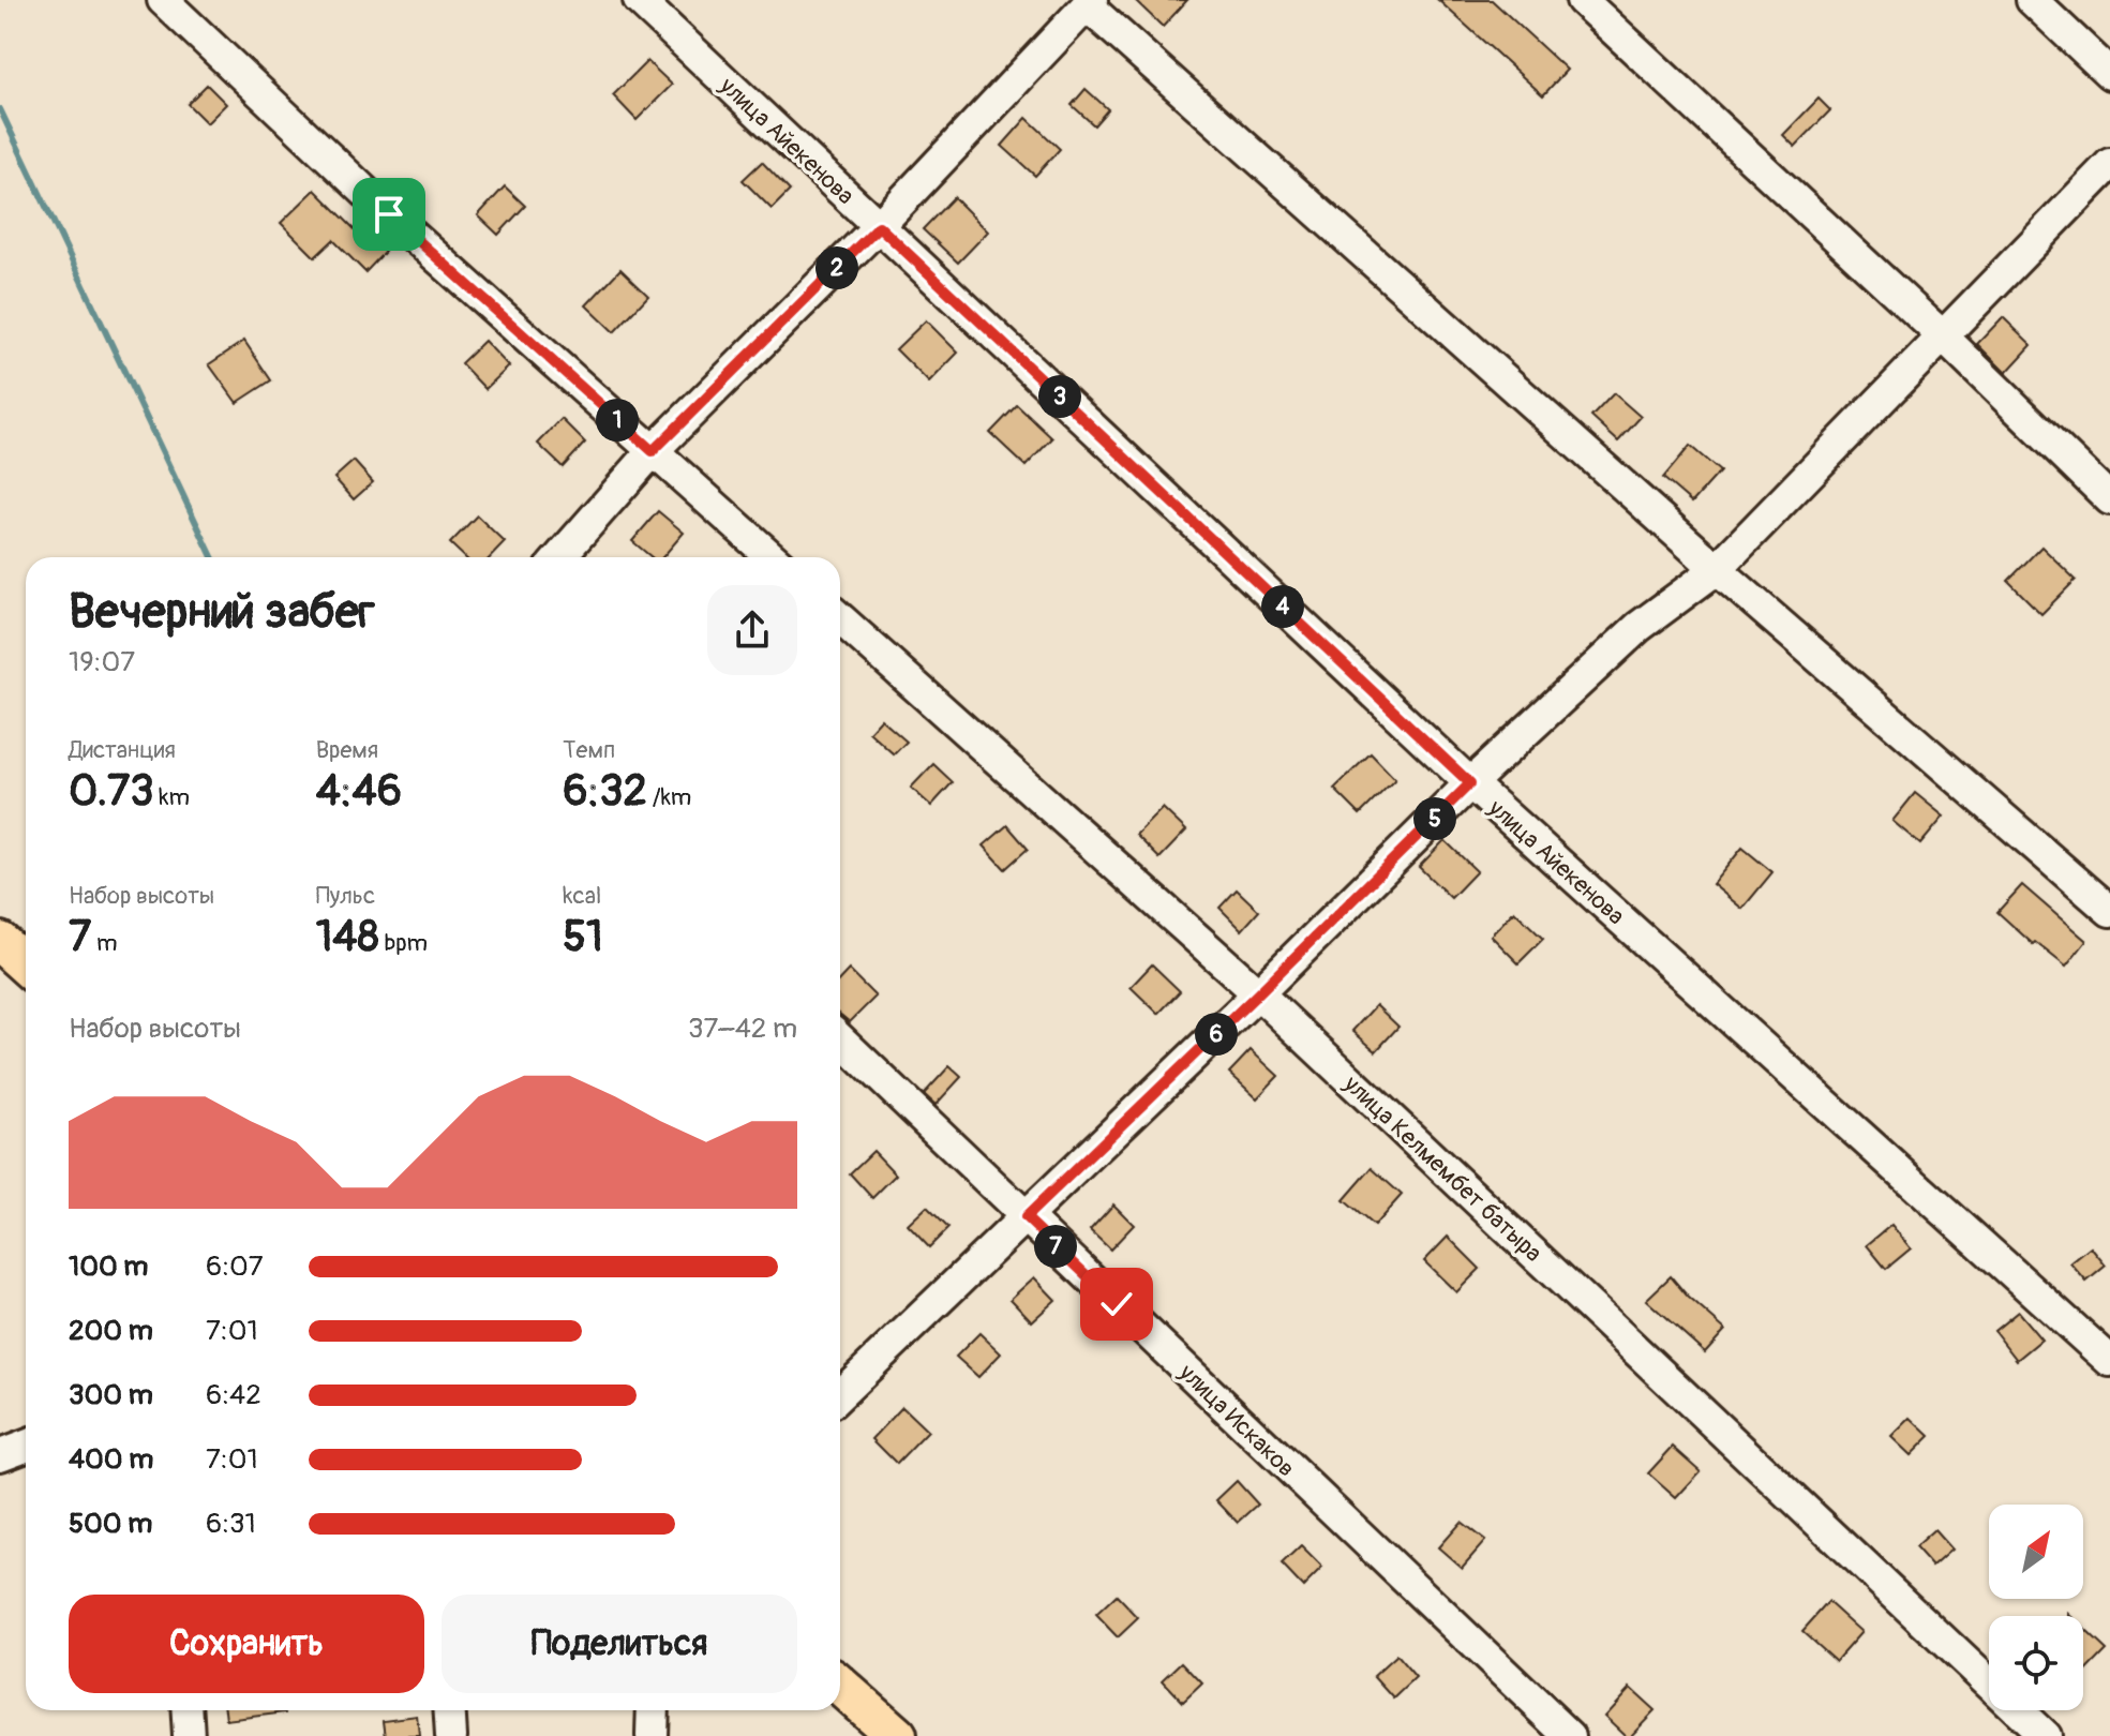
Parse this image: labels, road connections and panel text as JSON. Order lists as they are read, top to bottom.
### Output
{
  "streets": {
    "street": ["улица Айекенова", "улица Келмембет батыра", "улица Искаков"]
  },
  "north": "top right",
  "page": {
    "pins": [
      "2",
      "3",
      "1",
      "4",
      "5",
      "6",
      "7"
    ],
    "heading": ["Вечерний забег", "19:07"],
    "stats": [
      ["Дистанция", "0.73 km"],
      ["Время", "4:46"],
      ["Темп", "6:32 /km"],
      ["Набор высоты", "7 m"],
      ["Пульс", "148 bpm"],
      ["kcal", "51"]
    ],
    "chart": ["Набор высоты", "37–42 m"],
    "list": [
      {
        "name": "100 m",
        "note": "6:07"
      },
      {
        "name": "200 m",
        "note": "7:01"
      },
      {
        "name": "300 m",
        "note": "6:42"
      },
      {
        "name": "400 m",
        "note": "7:01"
      },
      {
        "name": "500 m",
        "note": "6:31"
      }
    ],
    "buttons": ["Сохранить", "Поделиться"]
  }
}
